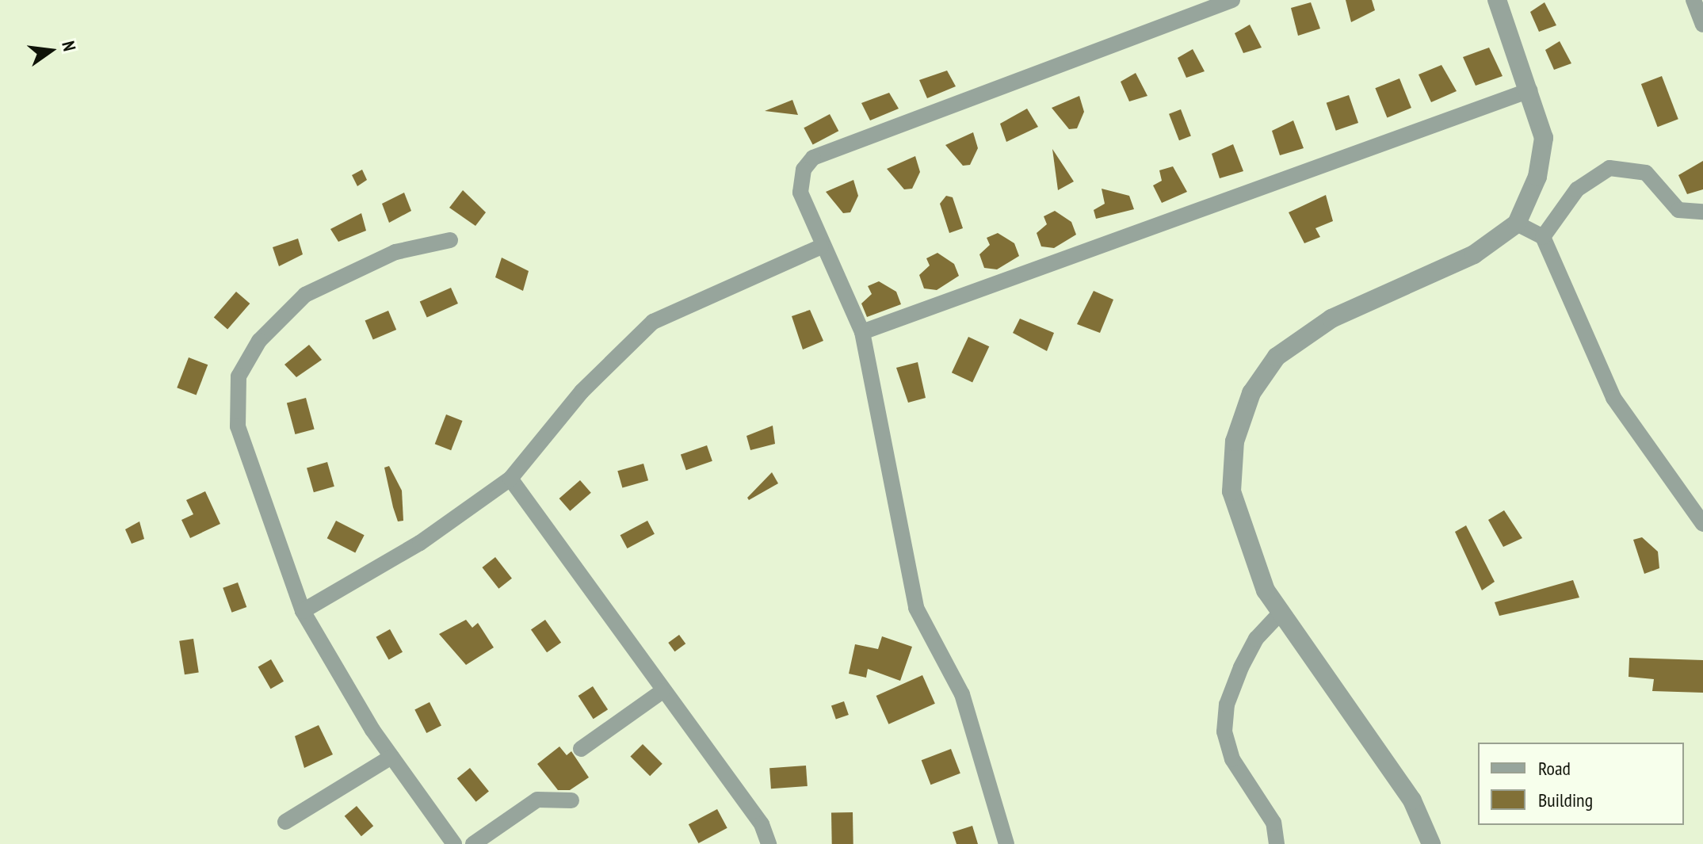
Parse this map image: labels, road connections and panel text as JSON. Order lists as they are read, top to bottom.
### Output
{
  "legend": ["Road", "Building"],
  "north": "right"
}
